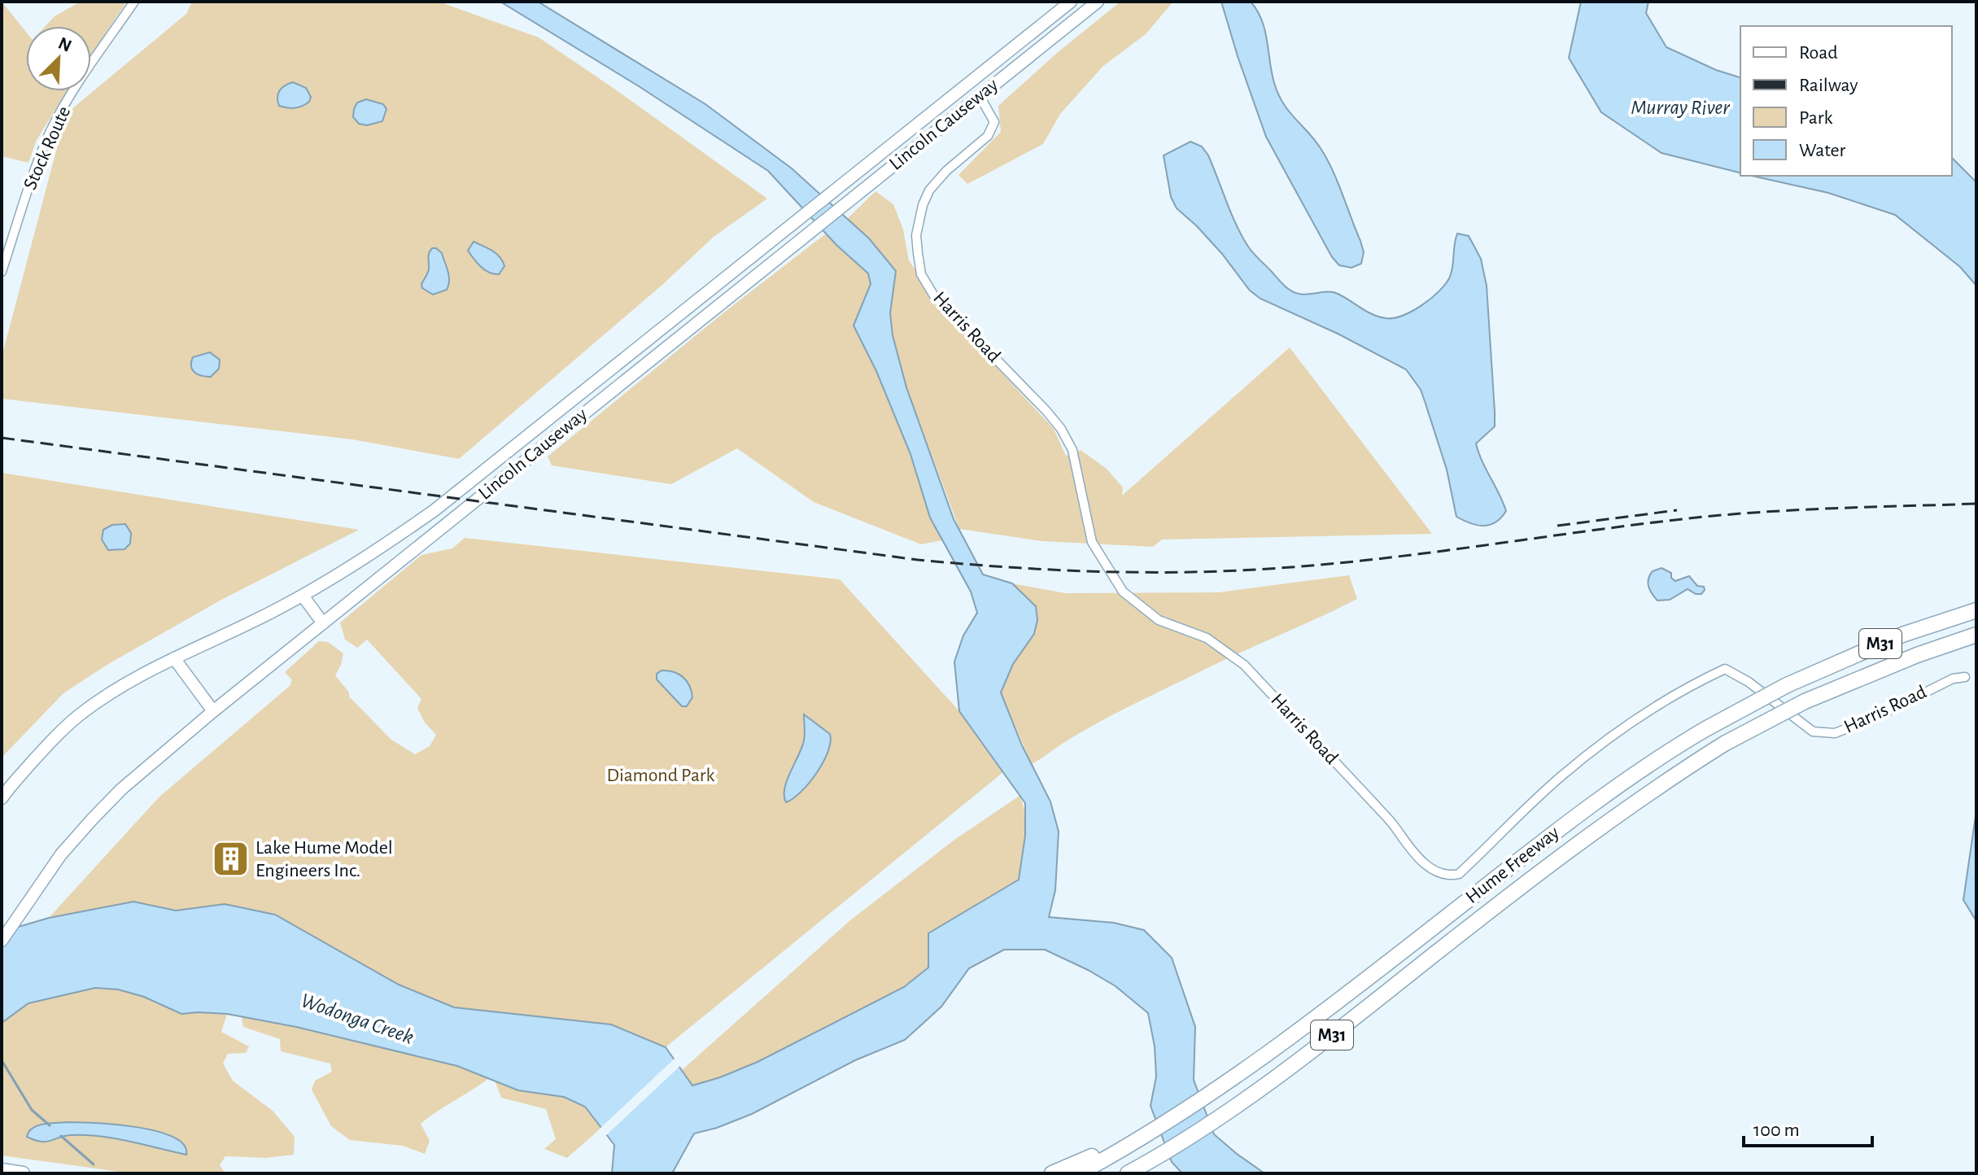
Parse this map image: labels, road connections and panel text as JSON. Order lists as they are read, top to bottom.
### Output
{
  "streets": {
    "highway": ["M31", "Hume Freeway"],
    "main road": ["Lincoln Causeway"],
    "street": ["Stock Route", "Harris Road"]
  },
  "crossings": [
    ["Lincoln Causeway", "Harris Road"]
  ],
  "water": ["Murray River", "Wodonga Creek"],
  "parks": ["Diamond Park"],
  "places": {
    "building": ["Lake Hume Model Engineers Inc."]
  },
  "legend": [
    "Road",
    "Railway",
    "Park",
    "Water"
  ],
  "scale_bar": "100 m",
  "north": "top right"
}
